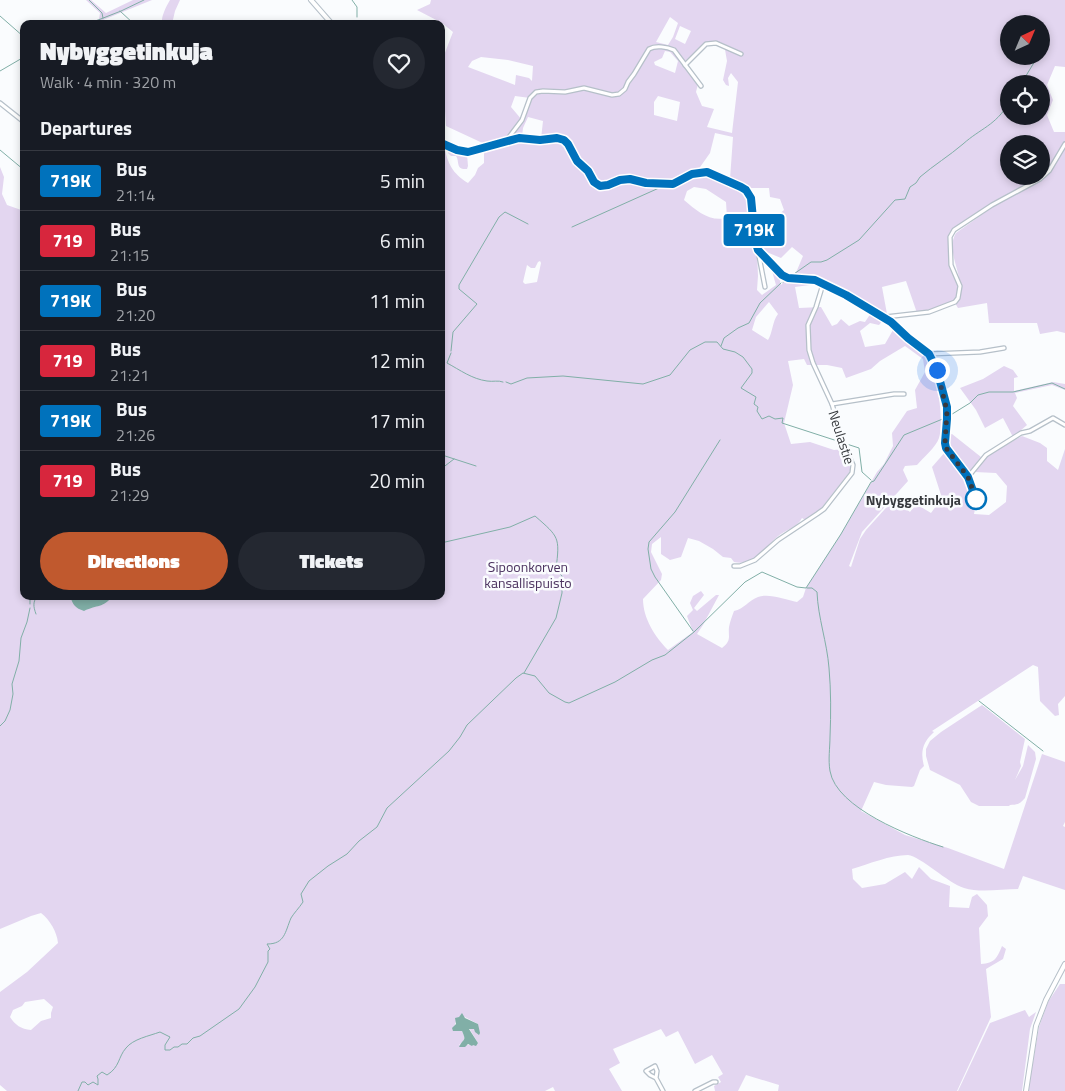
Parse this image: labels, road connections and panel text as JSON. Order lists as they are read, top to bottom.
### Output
{
  "streets": {
    "street": ["Neulastie"]
  },
  "parks": ["Sipoonkorven kansallispuisto"],
  "places": ["Nybyggetinkuja"],
  "lines": ["bus line 719K"],
  "north": "top right",
  "page": {
    "on_map": "719K",
    "heading": [
      ["Nybyggetinkuja", "Walk · 4 min · 320 m"],
      "Departures"
    ],
    "list": [
      {
        "mark": "719K",
        "name": "Bus",
        "note": "21:14",
        "value": "5 min"
      },
      {
        "mark": "719",
        "name": "Bus",
        "note": "21:15",
        "value": "6 min"
      },
      {
        "mark": "719K",
        "name": "Bus",
        "note": "21:20",
        "value": "11 min"
      },
      {
        "mark": "719",
        "name": "Bus",
        "note": "21:21",
        "value": "12 min"
      },
      {
        "mark": "719K",
        "name": "Bus",
        "note": "21:26",
        "value": "17 min"
      },
      {
        "mark": "719",
        "name": "Bus",
        "note": "21:29",
        "value": "20 min"
      }
    ],
    "buttons": ["Directions", "Tickets"]
  }
}
